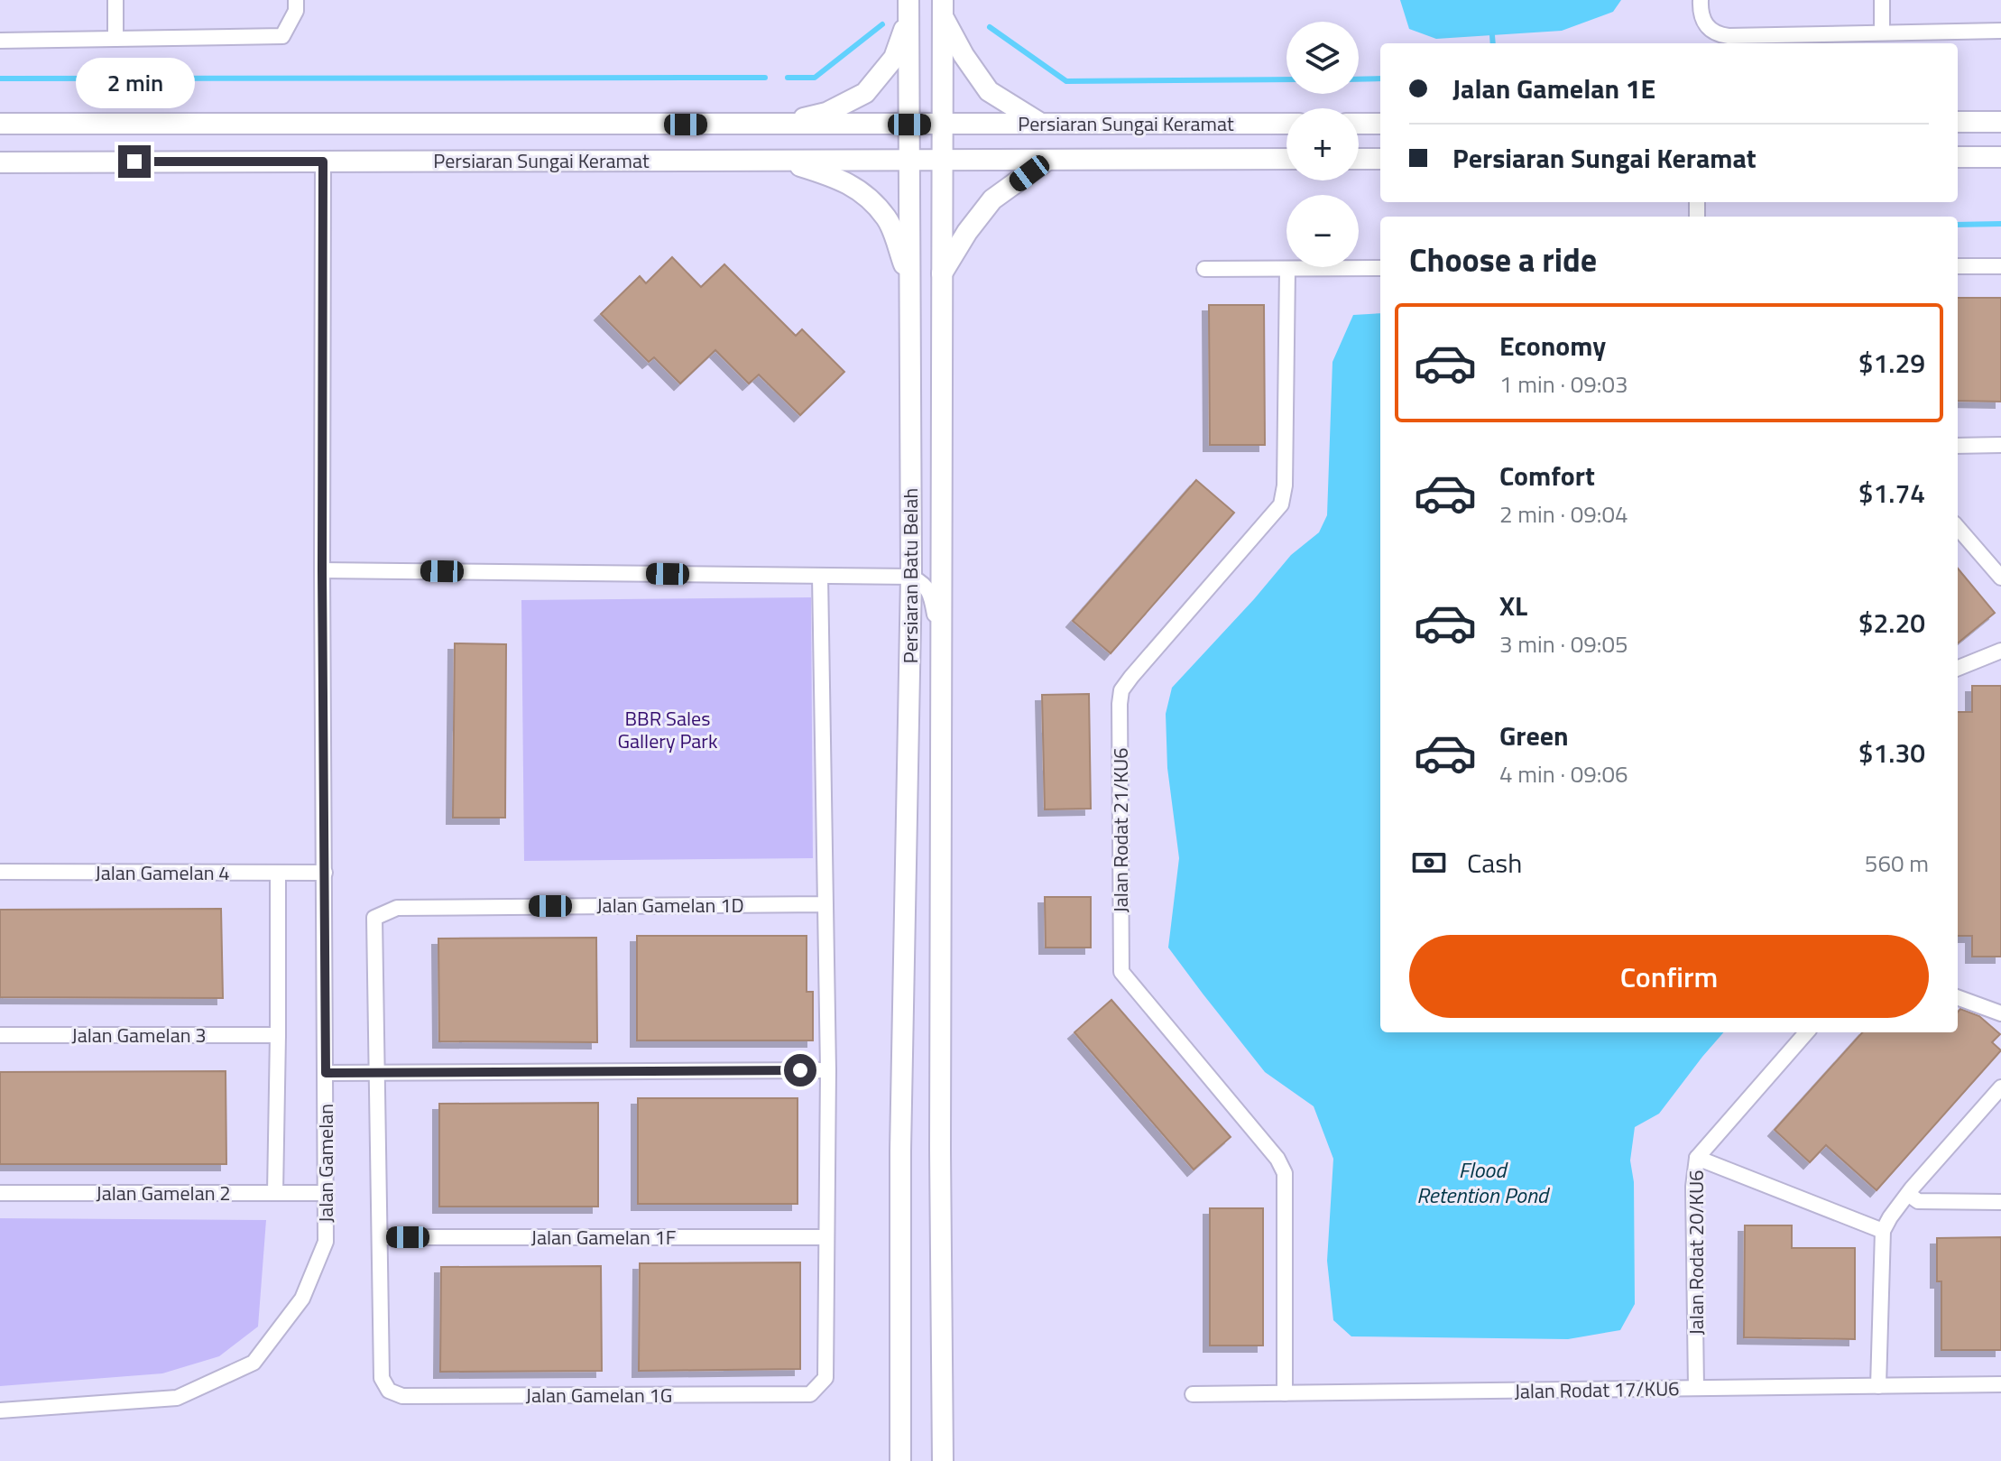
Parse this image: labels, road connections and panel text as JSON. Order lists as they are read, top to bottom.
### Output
{
  "streets": {
    "street": [
      "Persiaran Sungai Keramat",
      "Persiaran Batu Belah",
      "Jalan Rodat 21/KU6",
      "Jalan Gamelan 4",
      "Jalan Gamelan 1D",
      "Jalan Gamelan 3",
      "Jalan Gamelan",
      "Jalan Gamelan 2",
      "Jalan Gamelan 1F",
      "Jalan Rodat 20/KU6",
      "Jalan Rodat 17/KU6",
      "Jalan Gamelan 1G"
    ]
  },
  "crossings": [
    ["Persiaran Sungai Keramat", "Persiaran Batu Belah"],
    ["Persiaran Sungai Keramat", "Jalan Gamelan"],
    ["Jalan Rodat 21/KU6", "Jalan Rodat 17/KU6"],
    ["Jalan Gamelan 4", "Jalan Gamelan"],
    ["Jalan Gamelan", "Jalan Gamelan 2"],
    ["Jalan Gamelan 1F", "Jalan Gamelan 1G"],
    ["Jalan Rodat 20/KU6", "Jalan Rodat 17/KU6"]
  ],
  "water": ["Flood Retention Pond"],
  "parks": ["BBR Sales Gallery Park"],
  "page": {
    "map_buttons": ["+", "−"],
    "banner": ["Jalan Gamelan 1E", "Persiaran Sungai Keramat"],
    "bubble": "2 min",
    "heading": "Choose a ride",
    "list": [
      {
        "name": "Economy",
        "note": "1 min · 09:03",
        "value": "$1.29"
      },
      {
        "name": "Comfort",
        "note": "2 min · 09:04",
        "value": "$1.74"
      },
      {
        "name": "XL",
        "note": "3 min · 09:05",
        "value": "$2.20"
      },
      {
        "name": "Green",
        "note": "4 min · 09:06",
        "value": "$1.30"
      }
    ],
    "pay": ["Cash", "560 m"],
    "buttons": "Confirm"
  }
}
